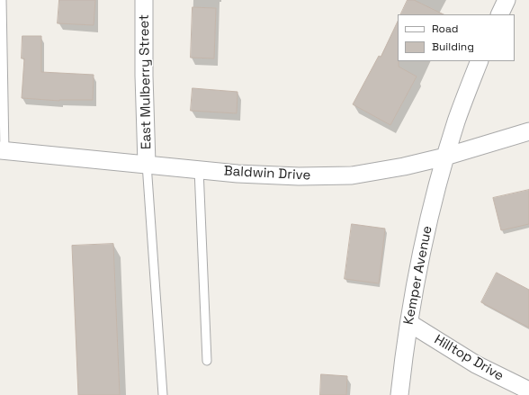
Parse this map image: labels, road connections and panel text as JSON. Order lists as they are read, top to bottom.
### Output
{
  "streets": {
    "street": [
      "East Mulberry Street",
      "Baldwin Drive",
      "Kemper Avenue",
      "Hilltop Drive"
    ]
  },
  "crossings": [
    ["East Mulberry Street", "Baldwin Drive"],
    ["Baldwin Drive", "Kemper Avenue"],
    ["Kemper Avenue", "Hilltop Drive"]
  ],
  "legend": ["Road", "Building"]
}
